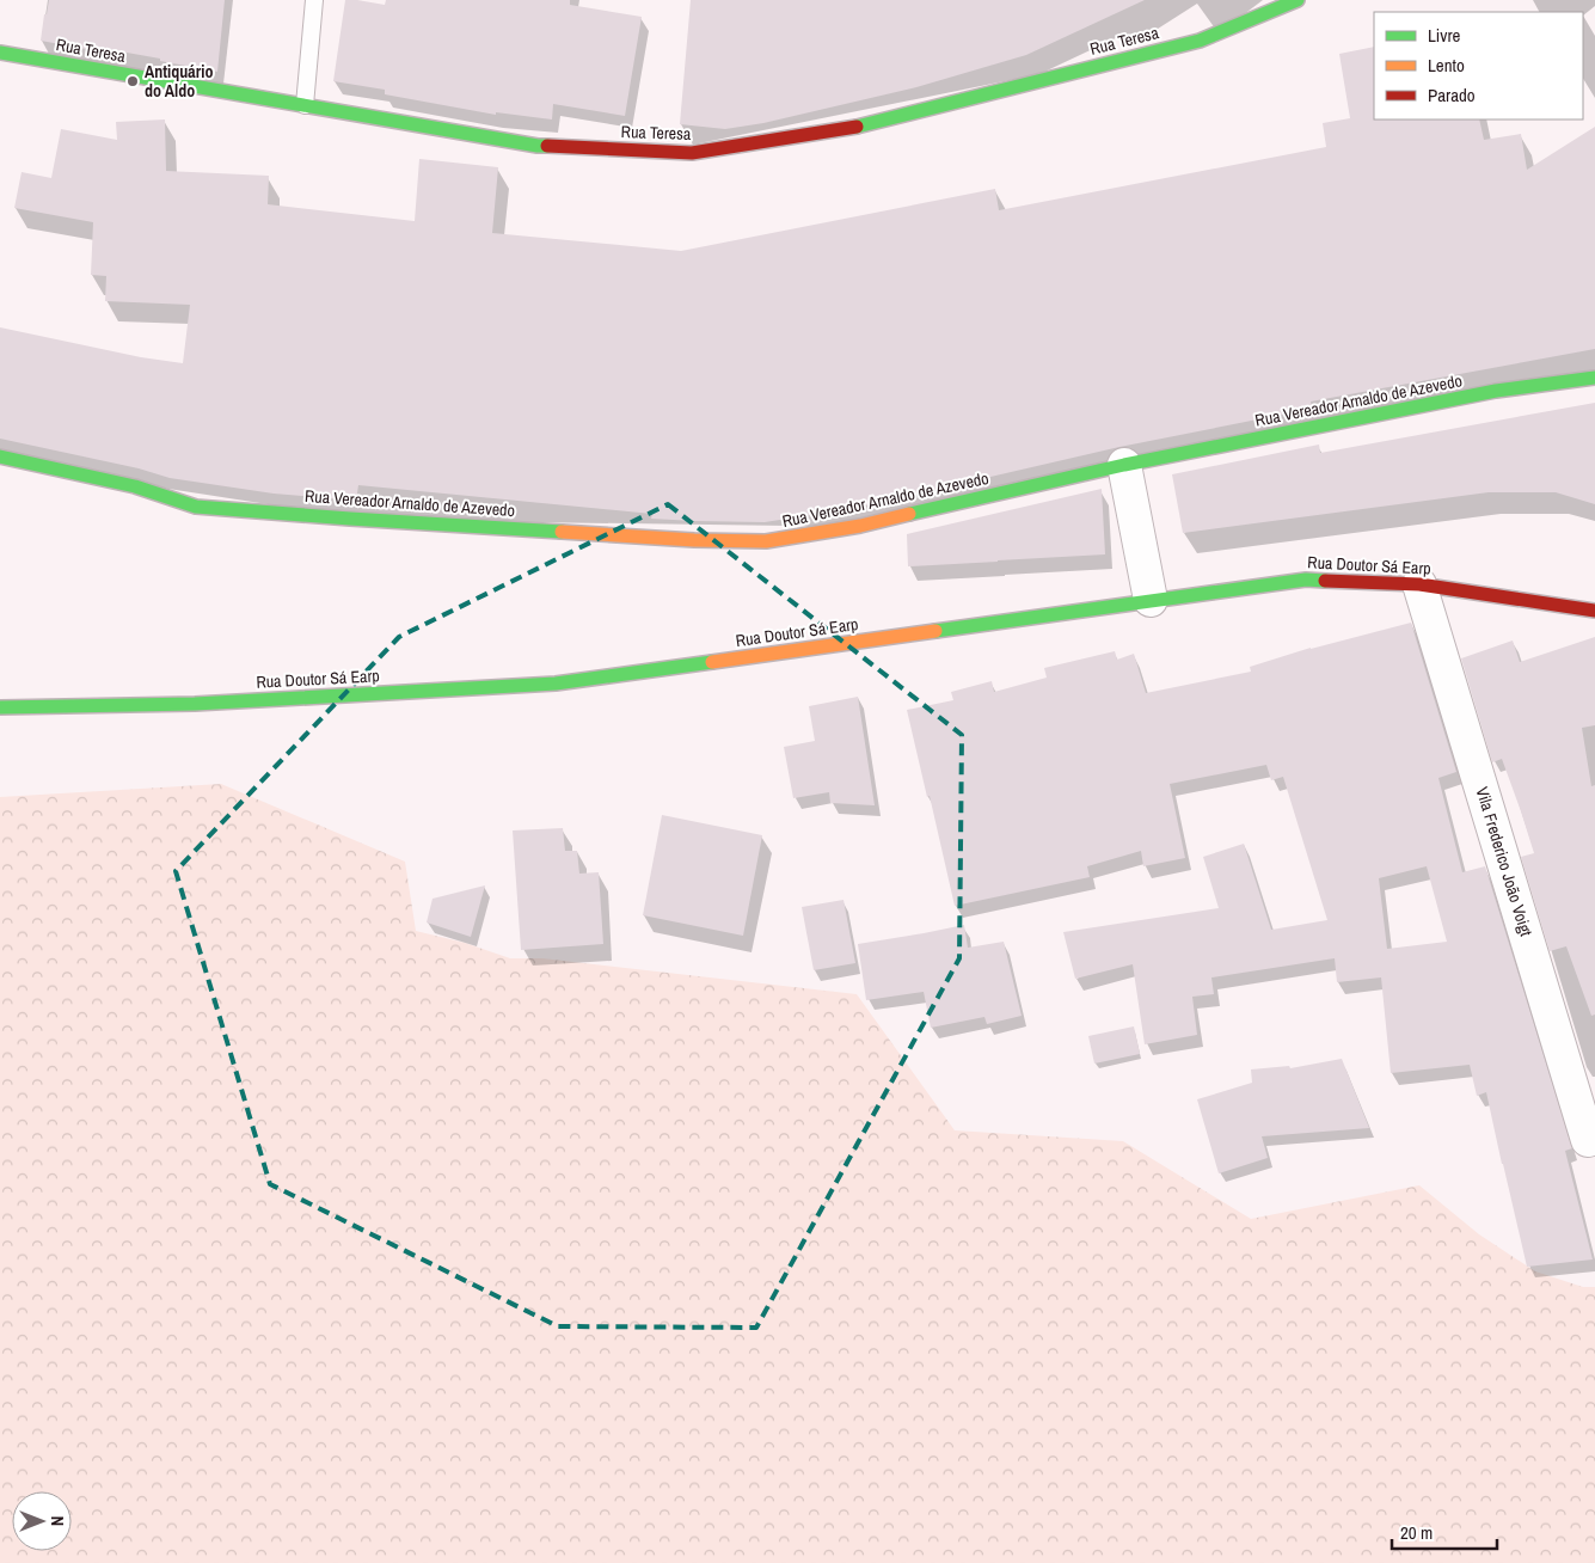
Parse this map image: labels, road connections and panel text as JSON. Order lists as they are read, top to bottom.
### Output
{
  "streets": {
    "main road": ["Rua Teresa", "Rua Vereador Arnaldo de Azevedo", "Rua Doutor Sá Earp"],
    "street": ["Vila Frederico João Voigt"]
  },
  "crossings": [
    ["Rua Doutor Sá Earp", "Vila Frederico João Voigt"]
  ],
  "places": ["Antiquário do Aldo"],
  "legend": ["Livre", "Lento", "Parado"],
  "scale_bar": "20 m",
  "north": "right"
}
